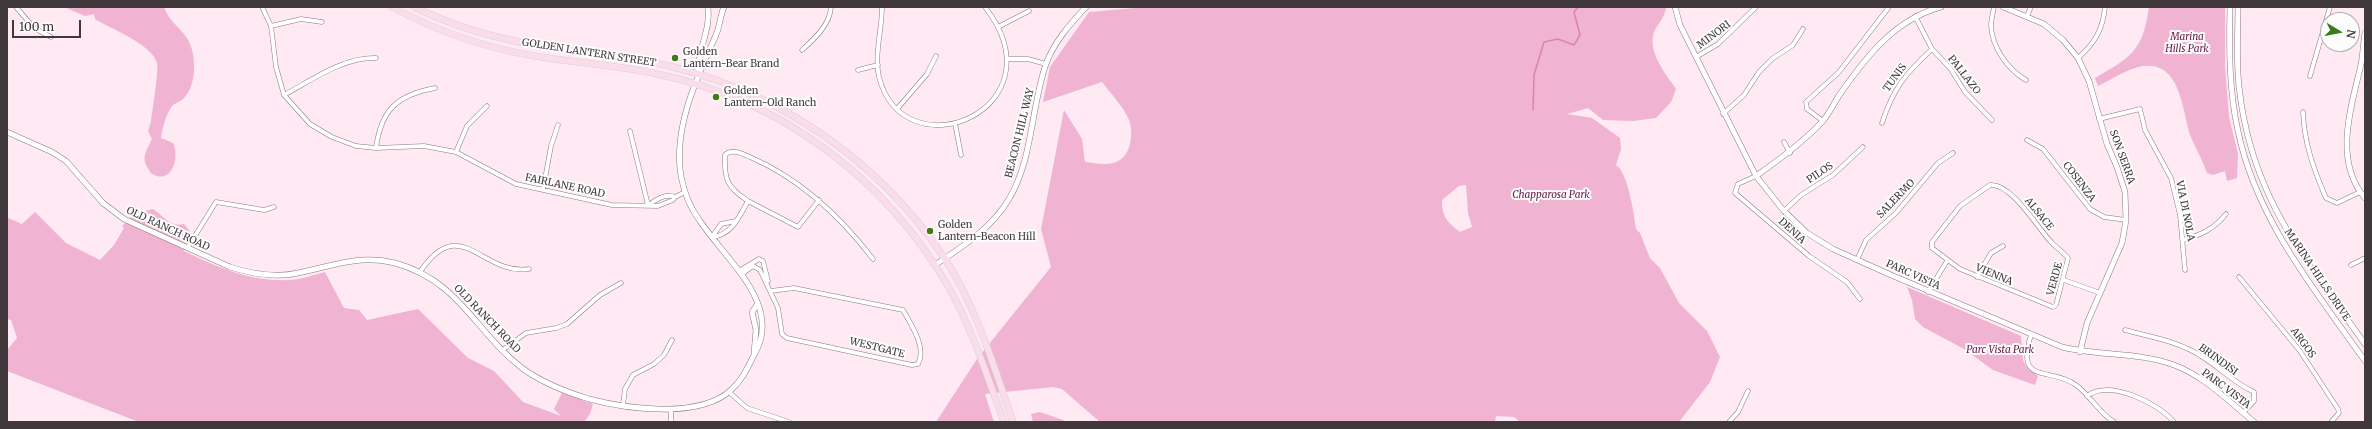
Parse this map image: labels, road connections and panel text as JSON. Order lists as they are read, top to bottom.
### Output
{
  "streets": {
    "main road": ["GOLDEN LANTERN STREET"],
    "street": [
      "MINORI",
      "PALLAZO",
      "TUNIS",
      "BEACON HILL WAY",
      "SON SERRA",
      "PILOS",
      "COSENZA",
      "FAIRLANE ROAD",
      "SALERMO",
      "VIA DI NOLA",
      "ALSACE",
      "OLD RANCH ROAD",
      "DENIA",
      "PARC VISTA",
      "VIENNA",
      "MARINA HILLS DRIVE",
      "VERDE",
      "ARGOS",
      "WESTGATE",
      "BRINDISI"
    ]
  },
  "crossings": [
    ["MINORI", "PARC VISTA"],
    ["GOLDEN LANTERN STREET", "BEACON HILL WAY"],
    ["GOLDEN LANTERN STREET", "OLD RANCH ROAD"],
    ["PALLAZO", "TUNIS"],
    ["SON SERRA", "COSENZA"],
    ["SON SERRA", "VIA DI NOLA"],
    ["SON SERRA", "PARC VISTA"],
    ["PILOS", "PARC VISTA"],
    ["FAIRLANE ROAD", "OLD RANCH ROAD"],
    ["SALERMO", "PARC VISTA"],
    ["ALSACE", "VIENNA"],
    ["ALSACE", "VERDE"],
    ["OLD RANCH ROAD", "WESTGATE"],
    ["DENIA", "PARC VISTA"],
    ["PARC VISTA", "BRINDISI"],
    ["VIENNA", "VERDE"]
  ],
  "parks": ["Marina Hills Park", "Chapparosa Park", "Parc Vista Park"],
  "places": ["Golden Lantern-Bear Brand", "Golden Lantern-Old Ranch", "Golden Lantern-Beacon Hill"],
  "scale_bar": "100 m",
  "north": "right"
}
